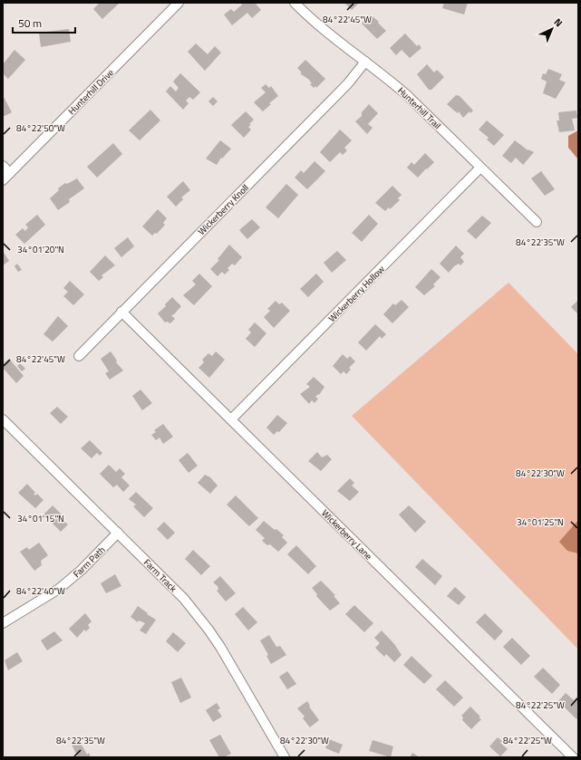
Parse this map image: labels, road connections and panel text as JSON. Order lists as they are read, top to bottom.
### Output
{
  "streets": {
    "street": [
      "Hunterhill Drive",
      "Hunterhill Trail",
      "Wickerberry Knoll",
      "Wickerberry Hollow",
      "Wickerberry Lane",
      "Farm Path",
      "Farm Track"
    ]
  },
  "crossings": [
    ["Hunterhill Trail", "Wickerberry Knoll"],
    ["Hunterhill Trail", "Wickerberry Hollow"],
    ["Wickerberry Knoll", "Wickerberry Lane"],
    ["Wickerberry Hollow", "Wickerberry Lane"],
    ["Farm Path", "Farm Track"]
  ],
  "scale_bar": "50 m",
  "north": "top right",
  "coordinates": [
    "84°22'45\"W",
    "84°22'50\"W",
    "84°22'35\"W",
    "34°01'20\"N",
    "84°22'30\"W",
    "34°01'15\"N",
    "34°01'25\"N",
    "84°22'40\"W",
    "84°22'25\"W"
  ]
}
